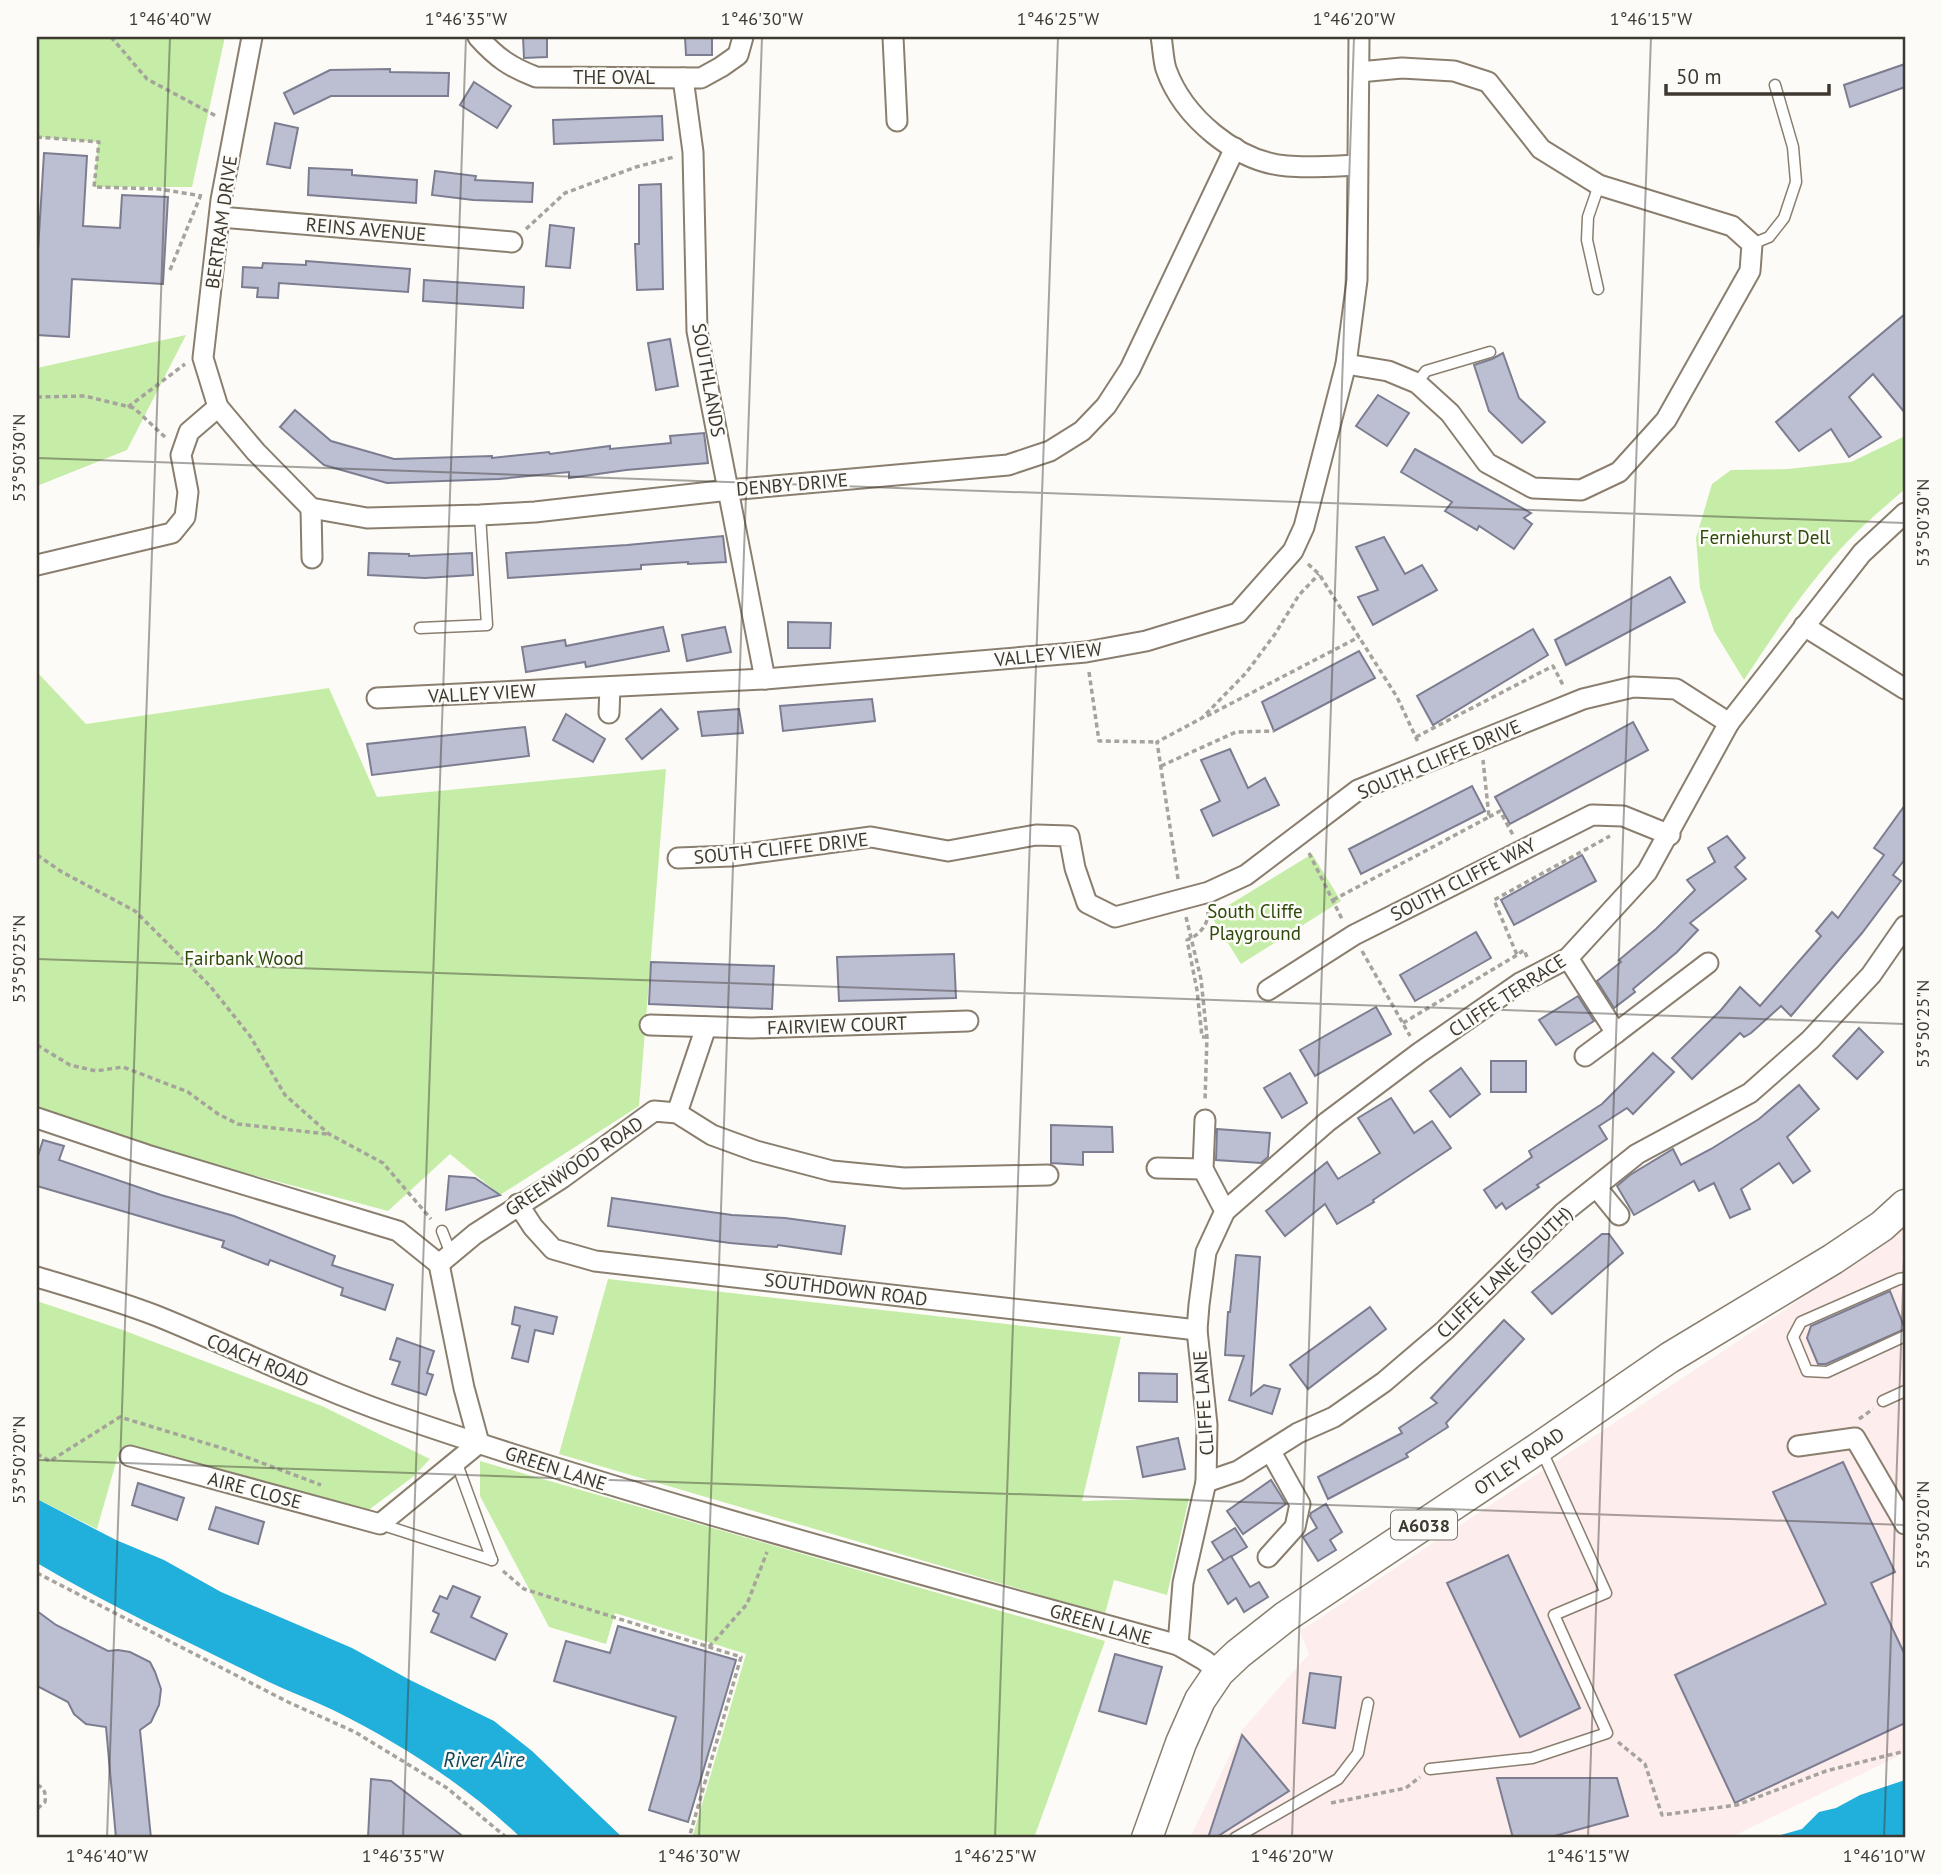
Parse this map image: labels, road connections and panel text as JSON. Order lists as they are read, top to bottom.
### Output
{
  "streets": {
    "main road": ["OTLEY ROAD", "A6038"],
    "street": [
      "THE OVAL",
      "BERTRAM DRIVE",
      "REINS AVENUE",
      "SOUTHLANDS",
      "DENBY DRIVE",
      "VALLEY VIEW",
      "SOUTH CLIFFE DRIVE",
      "SOUTH CLIFFE WAY",
      "CLIFFE TERRACE",
      "FAIRVIEW COURT",
      "GREENWOOD ROAD",
      "CLIFFE LANE (SOUTH)",
      "SOUTHDOWN ROAD",
      "COACH ROAD",
      "CLIFFE LANE",
      "GREEN LANE",
      "AIRE CLOSE"
    ]
  },
  "crossings": [
    ["THE OVAL", "SOUTHLANDS"],
    ["BERTRAM DRIVE", "REINS AVENUE"],
    ["SOUTHLANDS", "DENBY DRIVE"],
    ["SOUTHLANDS", "VALLEY VIEW"],
    ["SOUTH CLIFFE DRIVE", "CLIFFE TERRACE"],
    ["SOUTH CLIFFE WAY", "CLIFFE TERRACE"],
    ["CLIFFE TERRACE", "CLIFFE LANE"],
    ["GREENWOOD ROAD", "SOUTHDOWN ROAD"],
    ["GREENWOOD ROAD", "GREEN LANE"],
    ["CLIFFE LANE (SOUTH)", "CLIFFE LANE"],
    ["SOUTHDOWN ROAD", "CLIFFE LANE"],
    ["COACH ROAD", "GREEN LANE"],
    ["CLIFFE LANE", "GREEN LANE"],
    ["OTLEY ROAD", "GREEN LANE"]
  ],
  "water": ["River Aire"],
  "parks": ["Ferniehurst Dell", "South Cliffe Playground", "Fairbank Wood"],
  "scale_bar": "50 m",
  "coordinates": [
    "1°46'40\"W",
    "1°46'35\"W",
    "1°46'30\"W",
    "1°46'25\"W",
    "1°46'20\"W",
    "1°46'15\"W",
    "53°50'30\"N",
    "53°50'25\"N",
    "53°50'20\"N",
    "1°46'10\"W"
  ]
}
